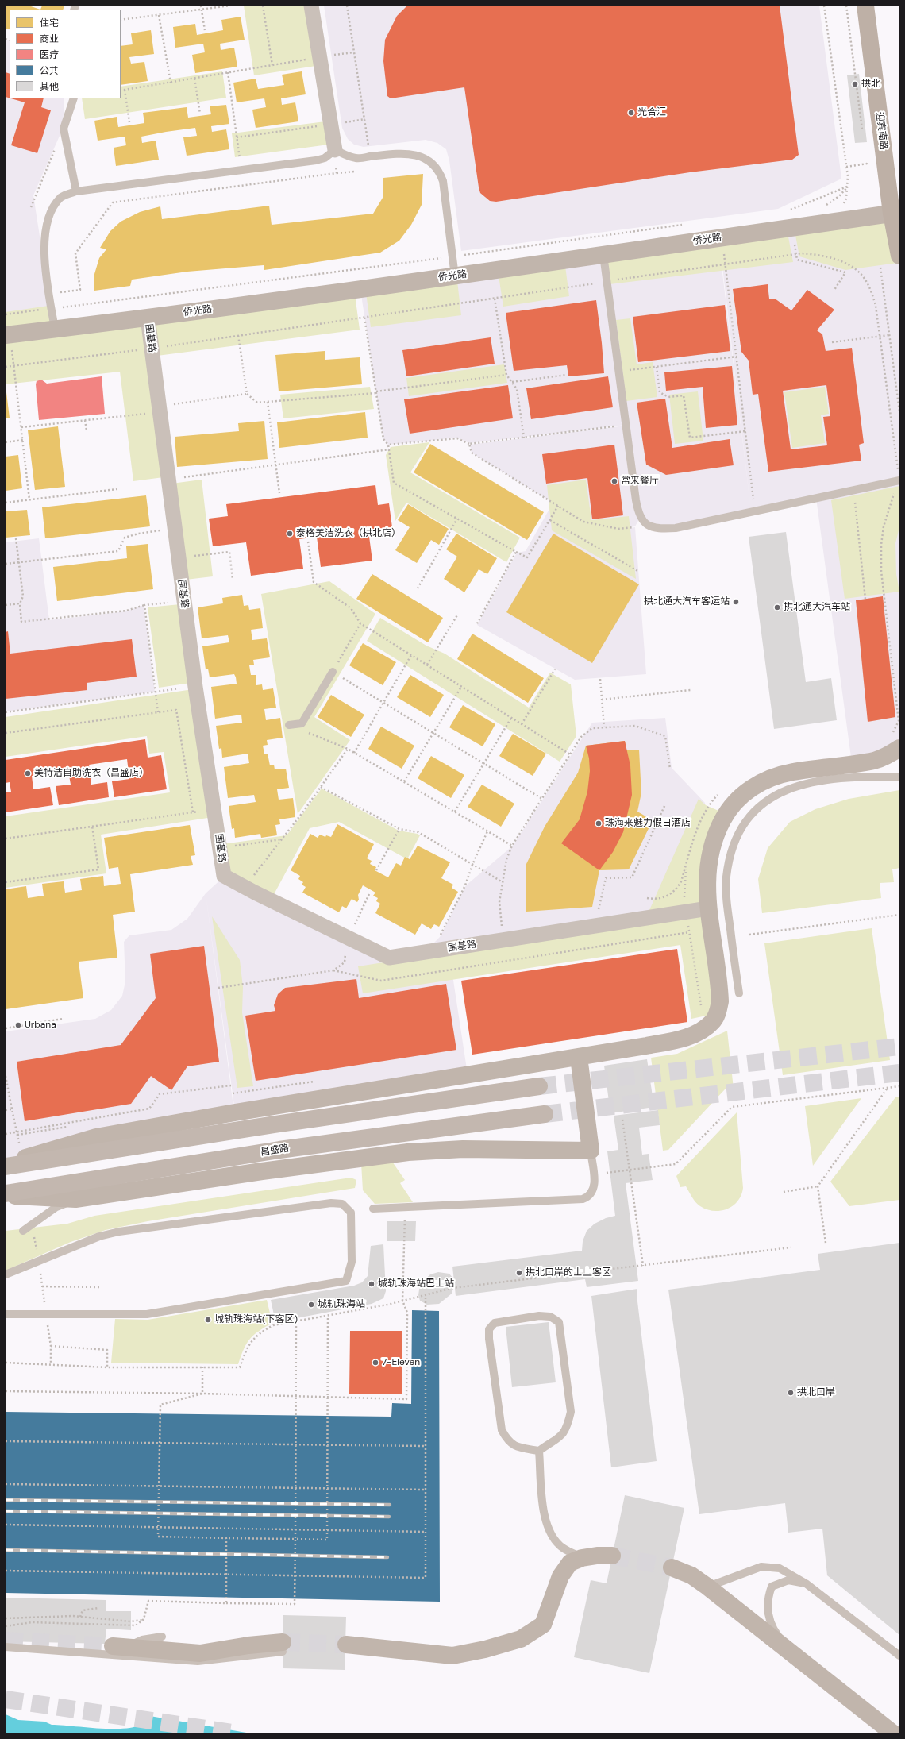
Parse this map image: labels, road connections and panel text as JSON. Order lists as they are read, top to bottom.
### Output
{
  "streets": {
    "highway": ["迎宾南路"],
    "main road": ["昌盛路"],
    "street": ["侨光路", "围基路"]
  },
  "crossings": [
    ["迎宾南路", "侨光路"],
    ["侨光路", "围基路"]
  ],
  "places": [
    "拱北",
    "光合汇",
    "常来餐厅",
    "泰格美洁洗衣（拱北店）",
    "拱北通大汽车客运站",
    "拱北通大汽车站",
    "美特洁自助洗衣（昌盛店）",
    "珠海来魅力假日酒店",
    "Urbana",
    "拱北口岸的士上客区",
    "城轨珠海站巴士站",
    "城轨珠海站",
    "城轨珠海站(下客区)",
    "7-Eleven",
    "拱北口岸"
  ],
  "legend": [
    "住宅",
    "商业",
    "医疗",
    "公共",
    "其他"
  ]
}
